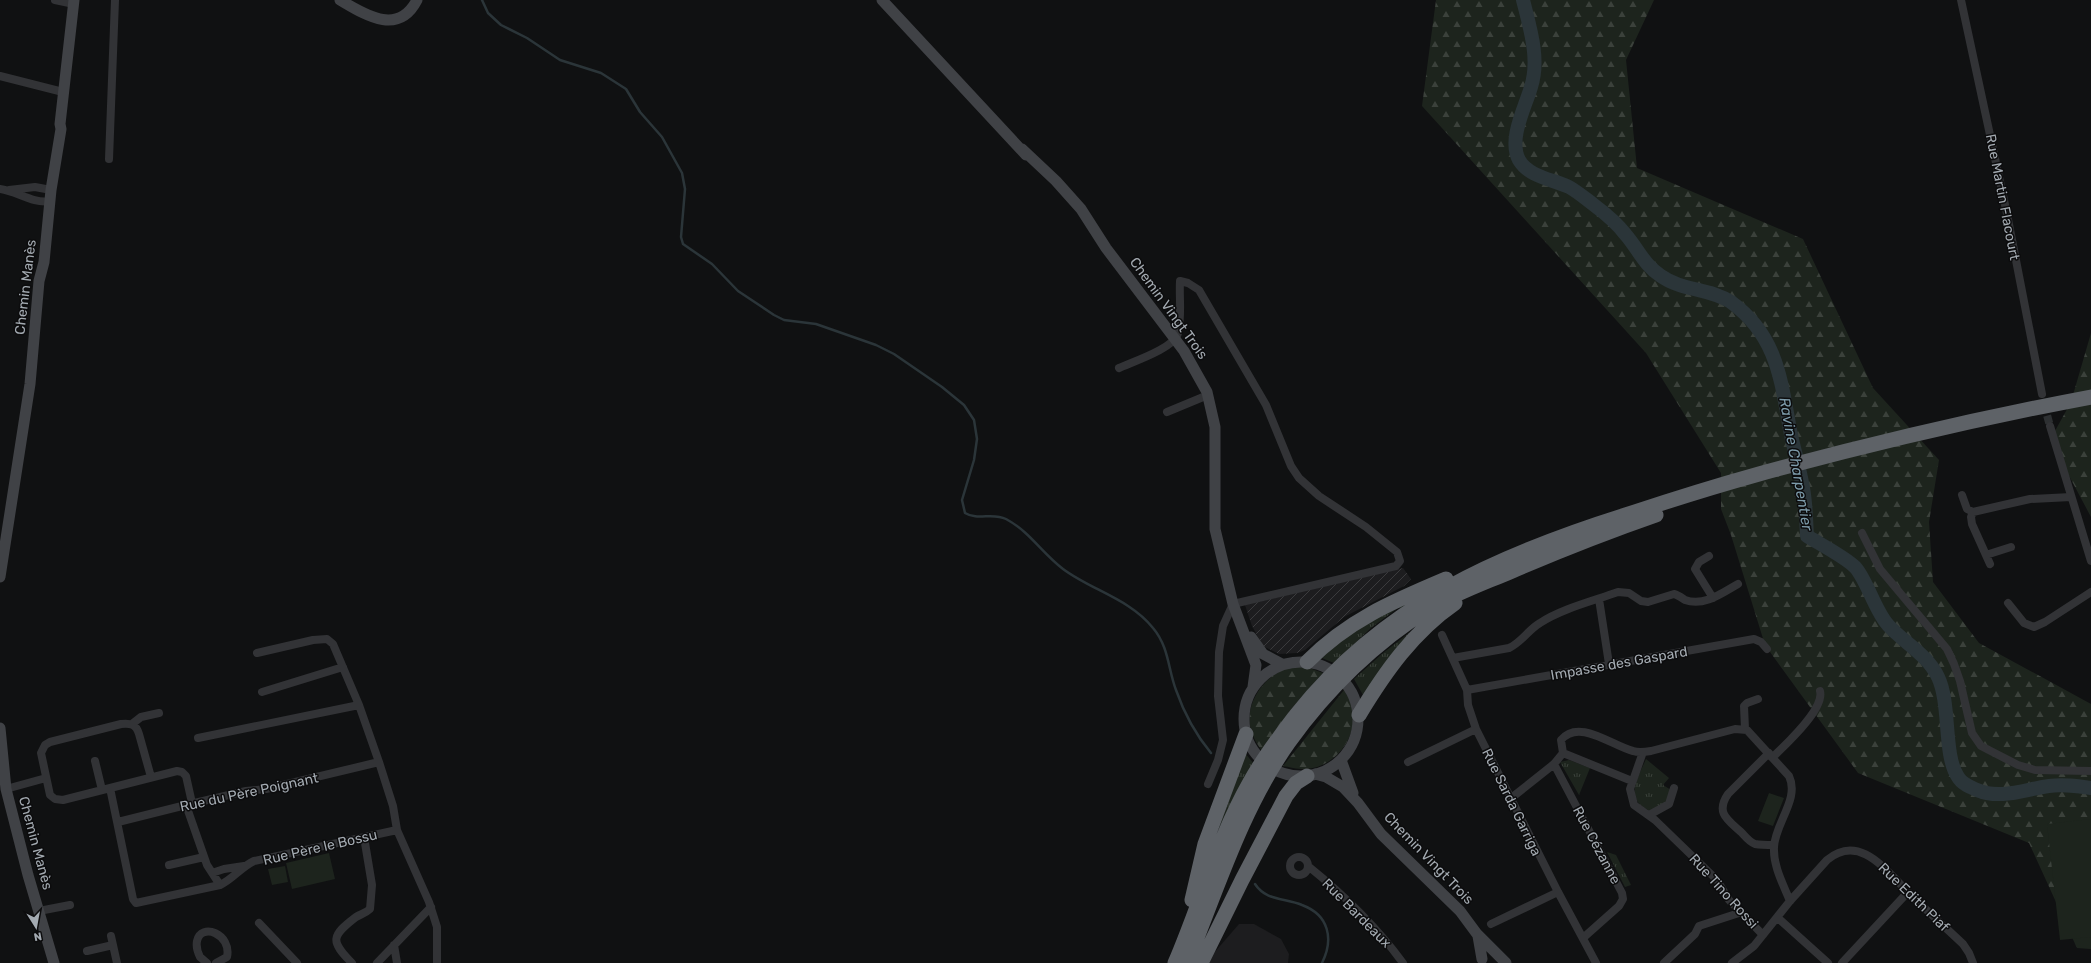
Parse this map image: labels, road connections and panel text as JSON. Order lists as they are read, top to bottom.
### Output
{
  "streets": {
    "main road": ["Chemin Manès", "Chemin Vingt Trois"],
    "street": [
      "Rue Martin Flacourt",
      "Impasse des Gaspard",
      "Rue du Père Poignant",
      "Rue Sarda Garriga",
      "Rue Cézanne",
      "Rue Père le Bossu",
      "Rue Tino Rossi",
      "Rue Edith Piaf",
      "Rue Bardeaux"
    ]
  },
  "crossings": [
    ["Impasse des Gaspard", "Rue Sarda Garriga"],
    ["Rue du Père Poignant", "Rue Père le Bossu"],
    ["Rue Sarda Garriga", "Rue Cézanne"],
    ["Rue Tino Rossi", "Rue Edith Piaf"]
  ],
  "water": ["Ravine Charpentier"],
  "north": "bottom"
}
